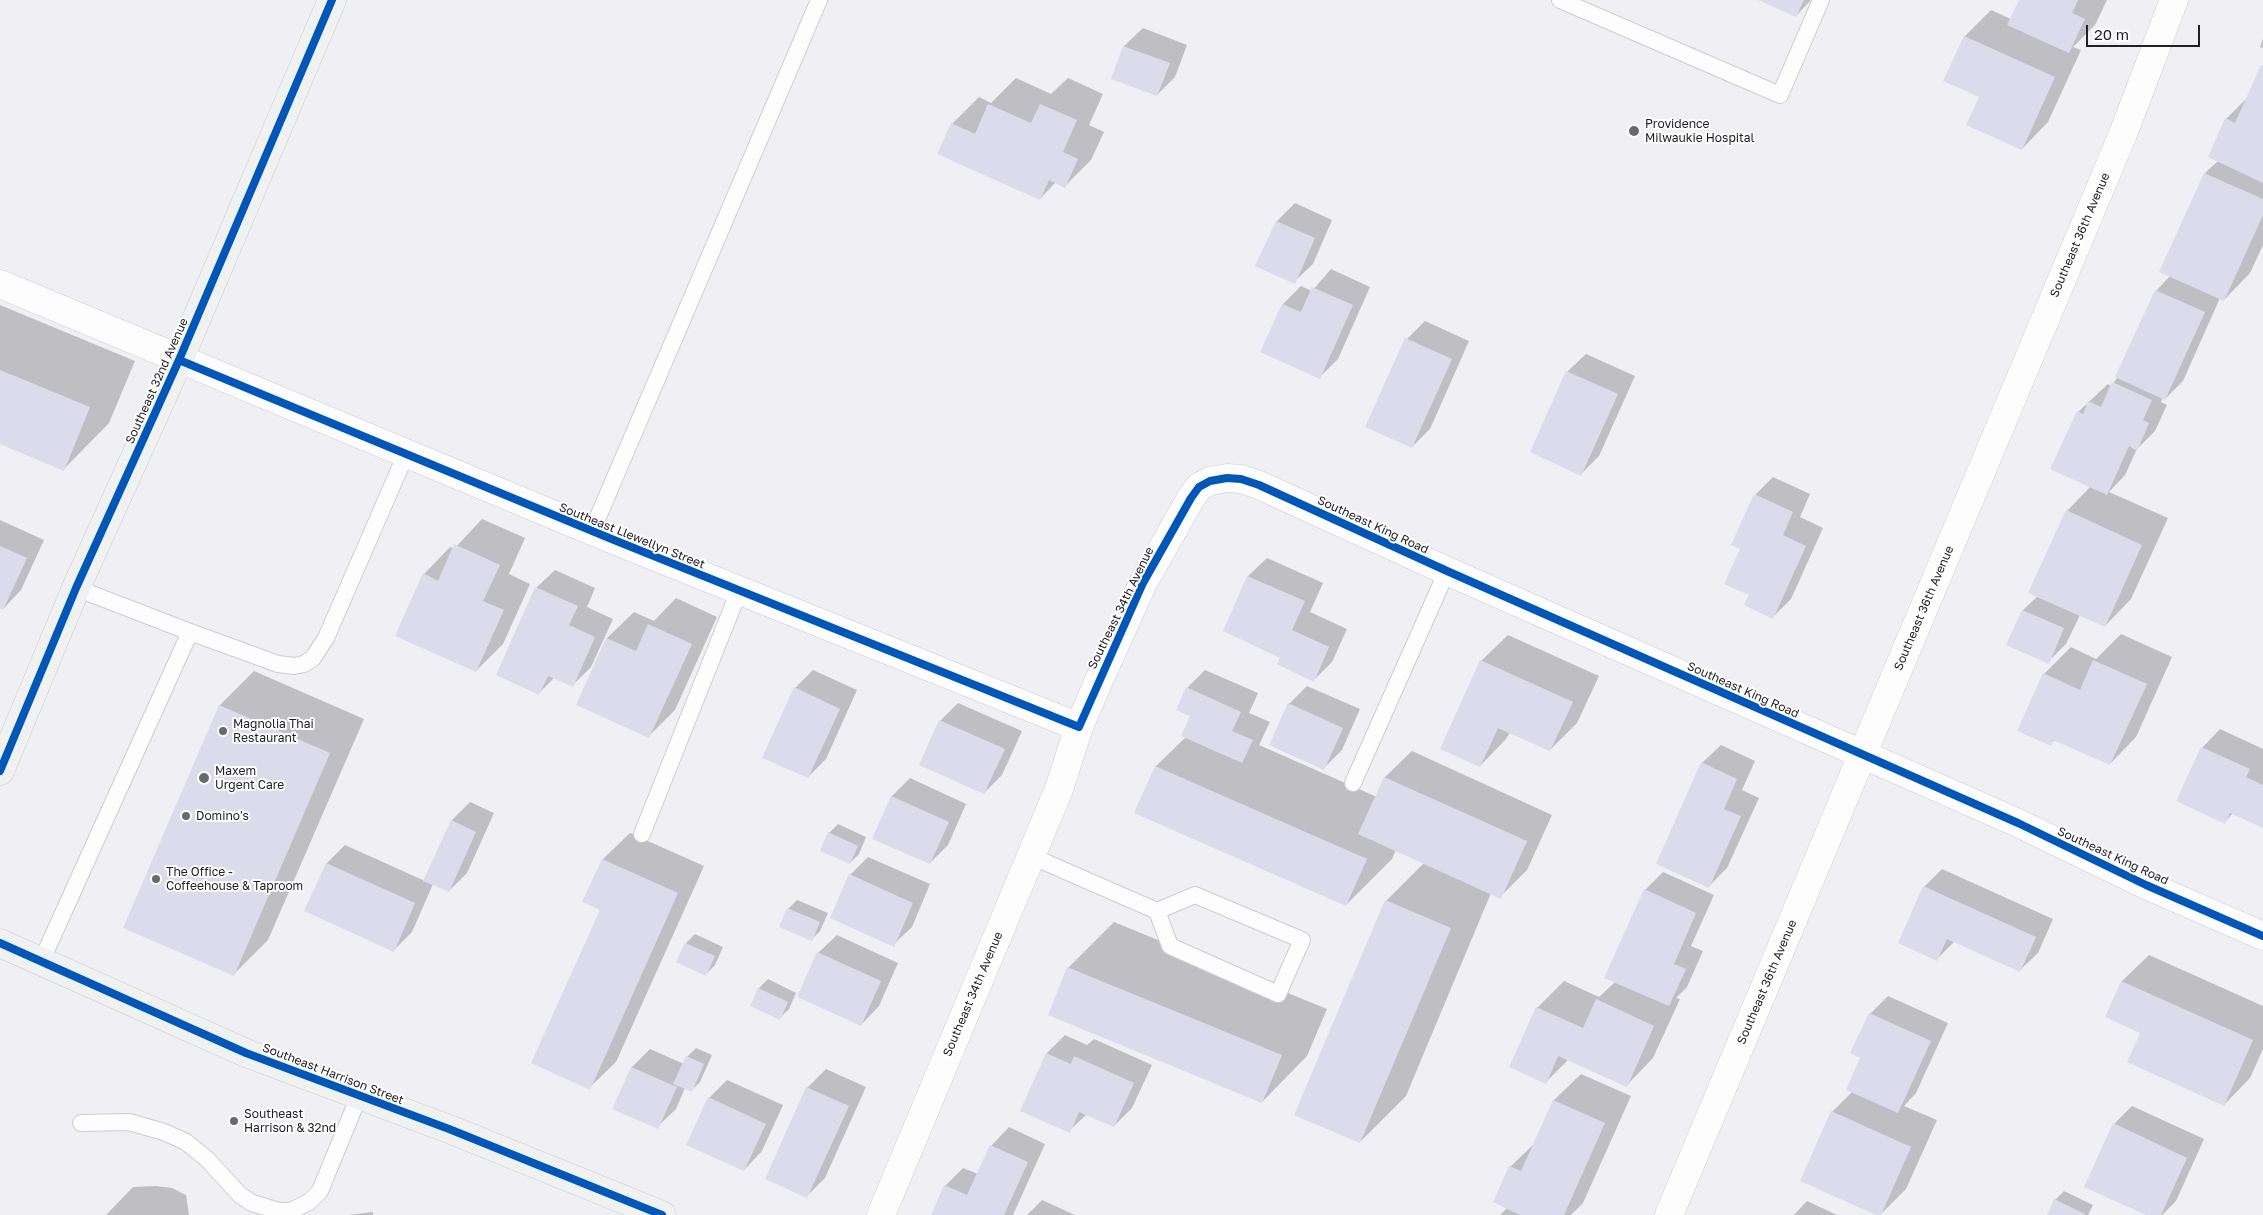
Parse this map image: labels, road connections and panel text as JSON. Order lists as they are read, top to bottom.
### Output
{
  "streets": {
    "street": [
      "Southeast 36th Avenue",
      "Southeast 32nd Avenue",
      "Southeast King Road",
      "Southeast Llewellyn Street",
      "Southeast 34th Avenue",
      "Southeast Harrison Street"
    ]
  },
  "crossings": [
    ["Southeast 36th Avenue", "Southeast King Road"],
    ["Southeast 32nd Avenue", "Southeast Llewellyn Street"],
    ["Southeast King Road", "Southeast 34th Avenue"],
    ["Southeast Llewellyn Street", "Southeast 34th Avenue"]
  ],
  "places": [
    "Providence Milwaukie Hospital",
    "Magnolia Thai Restaurant",
    "Maxem Urgent Care",
    "Domino's",
    "The Office - Coffeehouse & Taproom",
    "Southeast Harrison & 32nd"
  ],
  "scale_bar": "20 m"
}
